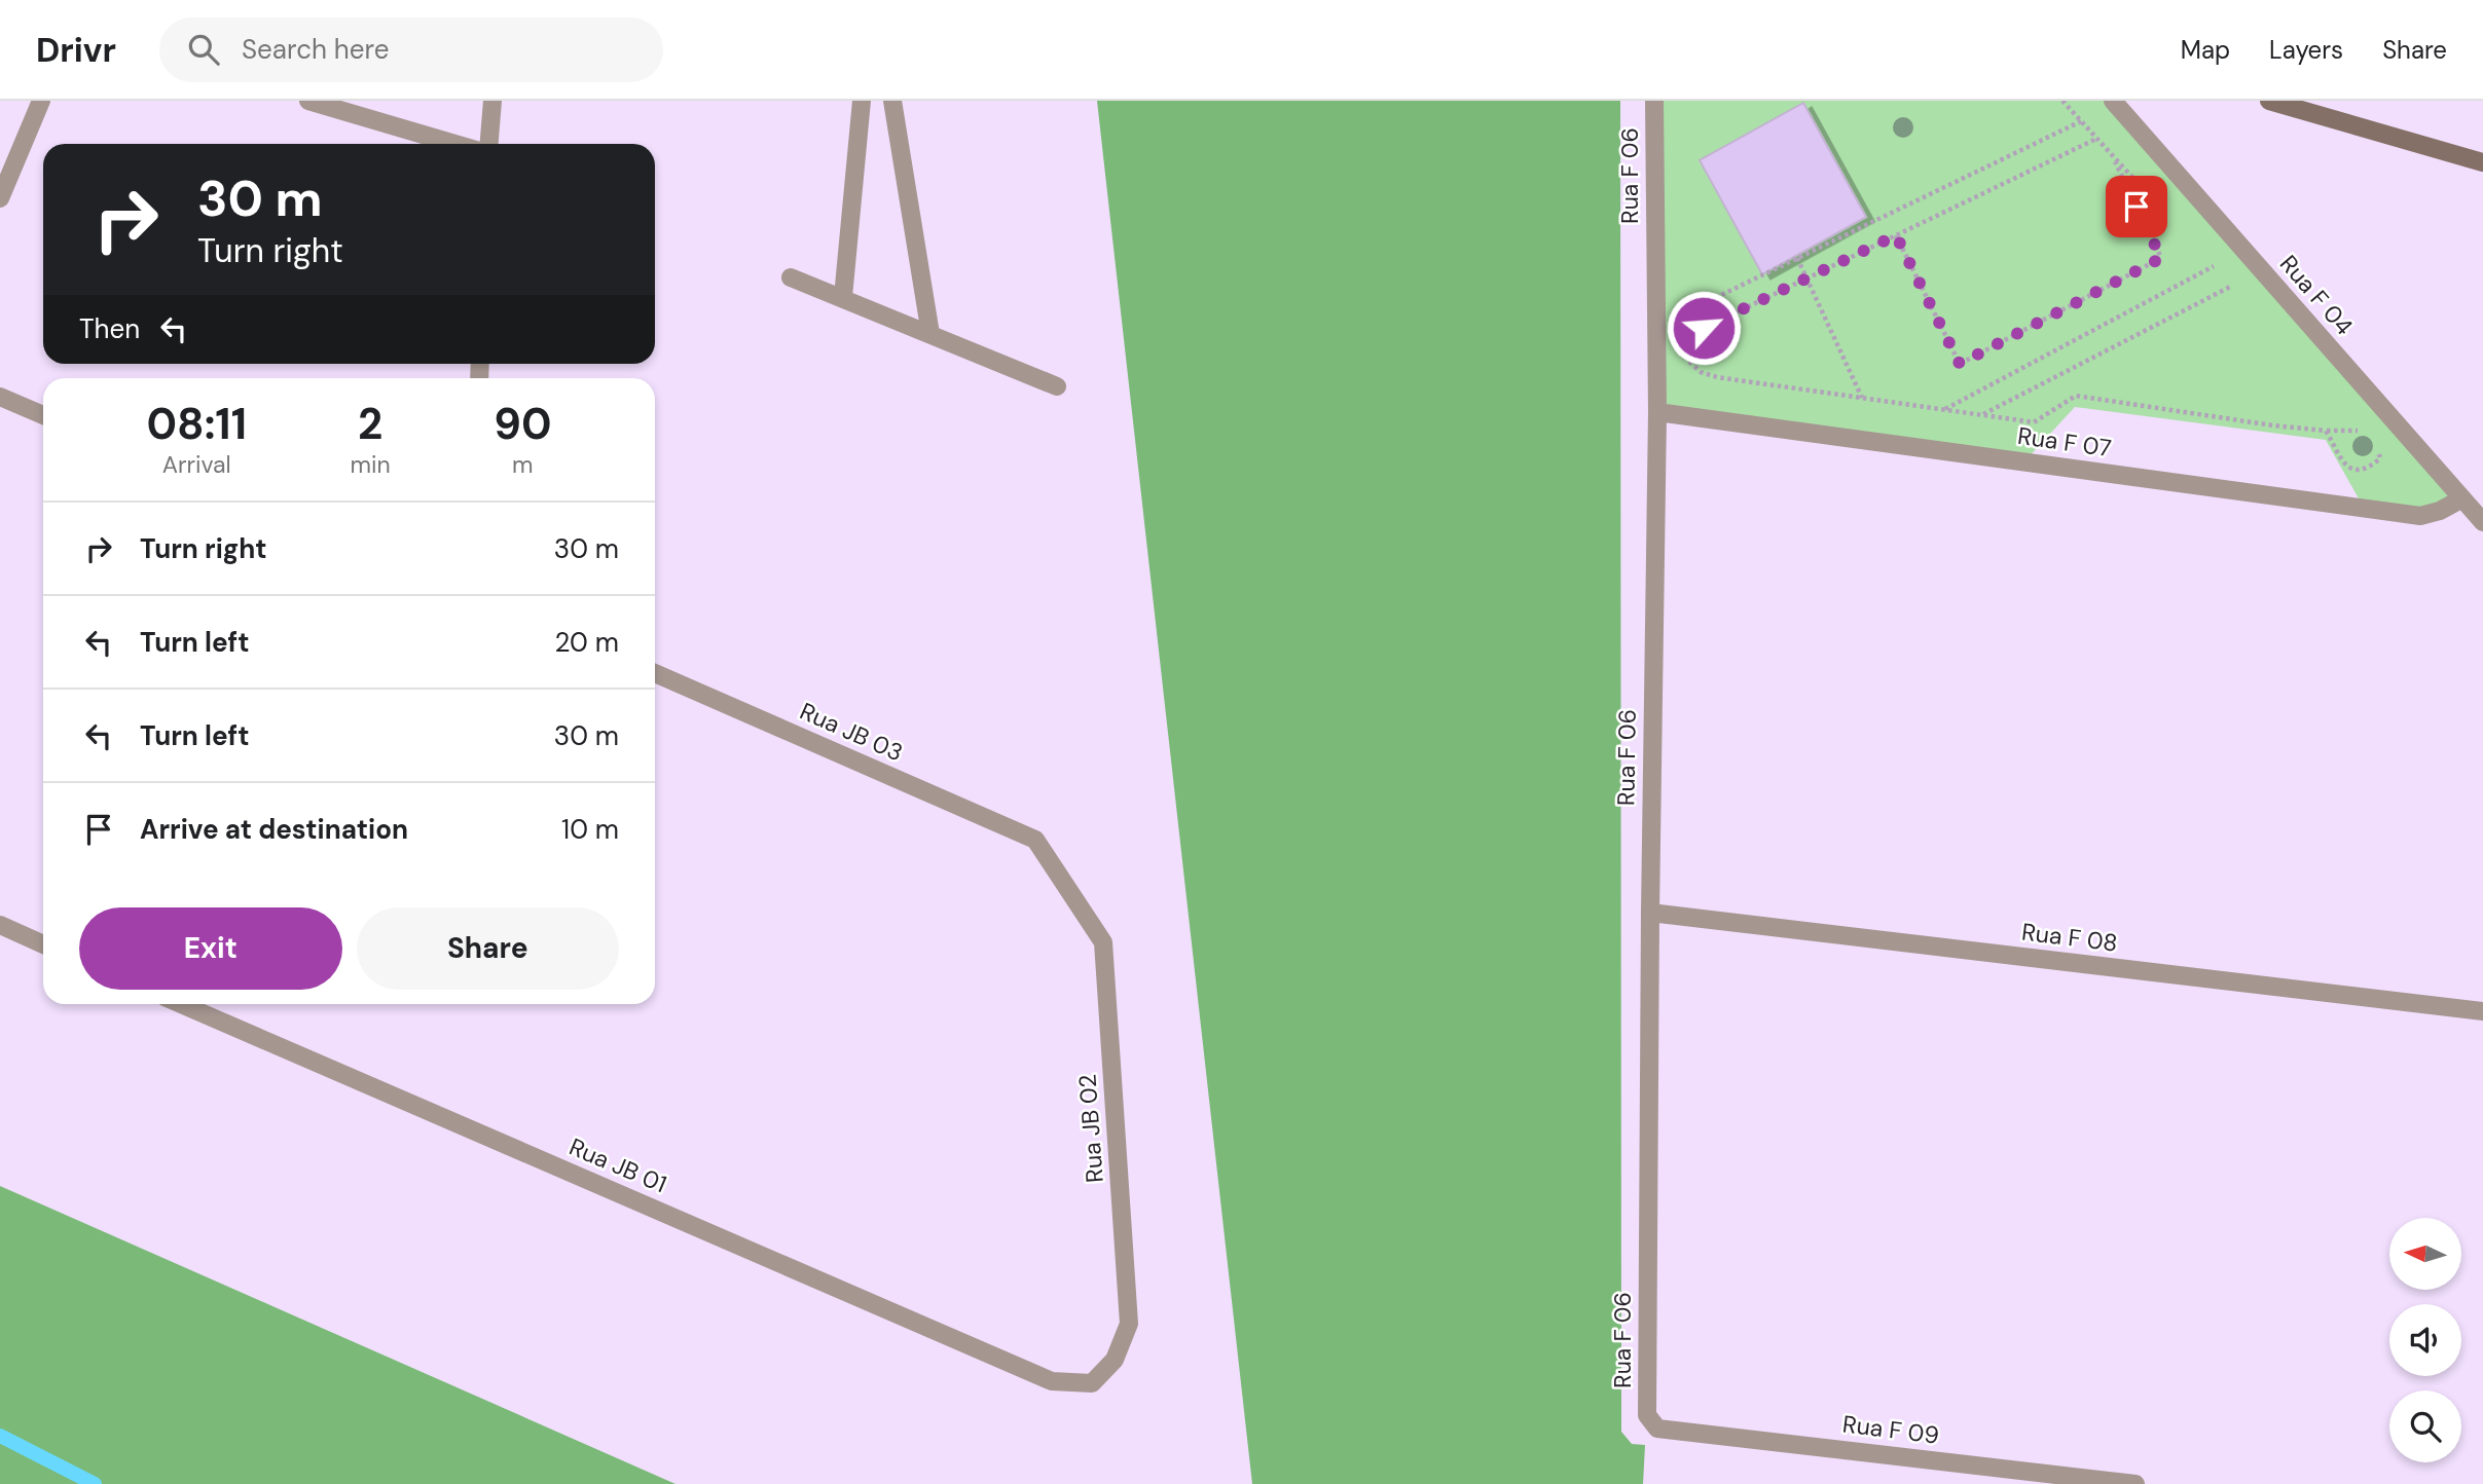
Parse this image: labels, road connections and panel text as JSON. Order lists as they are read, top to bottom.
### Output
{
  "streets": {
    "street": [
      "Rua F 06",
      "Rua F 04",
      "Rua F 07",
      "Rua JB 03",
      "Rua F 08",
      "Rua JB 02",
      "Rua JB 01",
      "Rua F 09"
    ]
  },
  "crossings": [
    ["Rua F 06", "Rua F 07"],
    ["Rua F 06", "Rua F 08"],
    ["Rua F 06", "Rua F 09"],
    ["Rua F 04", "Rua F 07"],
    ["Rua JB 03", "Rua JB 02"],
    ["Rua JB 02", "Rua JB 01"]
  ],
  "north": "left",
  "page": {
    "header": "Drivr",
    "search": "Search here",
    "nav": ["Map", "Layers", "Share"],
    "turn": ["30 m", "Turn right"],
    "then": "Then",
    "eta": [
      "08:11",
      "Arrival",
      "2",
      "min",
      "90",
      "m"
    ],
    "list": [
      {
        "name": "Turn right",
        "value": "30 m"
      },
      {
        "name": "Turn left",
        "value": "20 m"
      },
      {
        "name": "Turn left",
        "value": "30 m"
      },
      {
        "name": "Arrive at destination",
        "value": "10 m"
      }
    ],
    "buttons": ["Exit", "Share"]
  }
}
